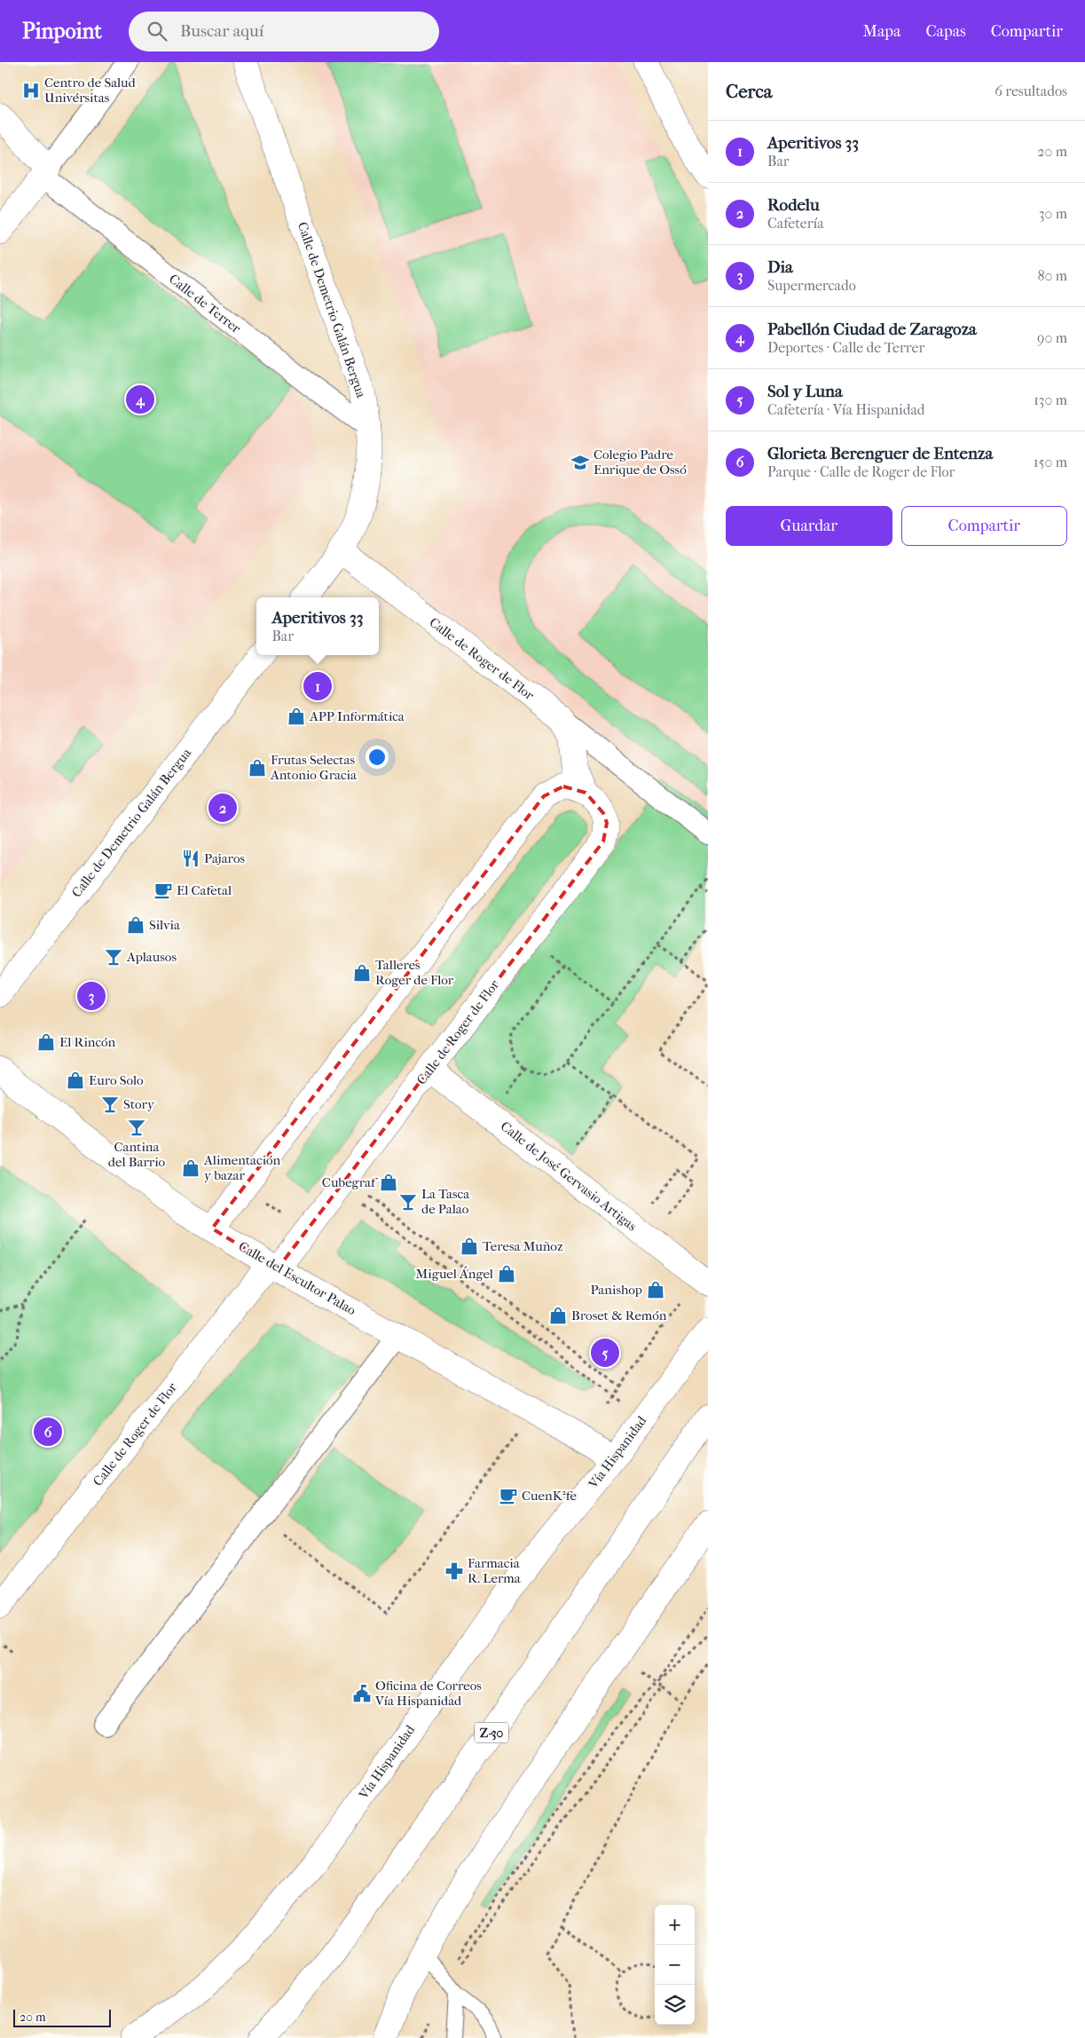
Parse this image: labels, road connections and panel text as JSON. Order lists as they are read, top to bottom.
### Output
{
  "streets": {
    "main road": [
      "Calle de Terrer",
      "Calle de Demetrio Galán Bergua",
      "Calle de Roger de Flor",
      "Calle de José Gervasio Artigas",
      "Calle del Escultor Palao",
      "Vía Hispanidad",
      "Z-30"
    ]
  },
  "crossings": [
    ["Calle de Terrer", "Calle de Demetrio Galán Bergua"],
    ["Calle de Demetrio Galán Bergua", "Calle de Roger de Flor"],
    ["Calle de Roger de Flor", "Calle de José Gervasio Artigas"],
    ["Calle de Roger de Flor", "Calle del Escultor Palao"],
    ["Calle del Escultor Palao", "Vía Hispanidad"]
  ],
  "places": {
    "hospital": ["Centro de Salud Univérsitas"],
    "school or university": ["Colegio Padre Enrique de Ossó"],
    "shop": [
      "APP Informática",
      "Frutas Selectas Antonio Gracia",
      "Silvia",
      "Talleres Roger de Flor",
      "El Rincón",
      "Euro Solo",
      "Alimentación y bazar",
      "Cubegraf",
      "Teresa Muñoz",
      "Miguel Ángel",
      "Panishop",
      "Broset & Remón"
    ],
    "restaurant": ["Pajaros"],
    "cafe": ["El Cafetal", "CuenK²fe"],
    "bar": [
      "Aplausos",
      "Story",
      "Cantina del Barrio",
      "La Tasca de Palao"
    ],
    "pharmacy": ["Farmacia R. Lerma"],
    "public building": ["Oficina de Correos Vía Hispanidad"]
  },
  "scale_bar": "20 m",
  "page": {
    "header": "Pinpoint",
    "search": "Buscar aquí",
    "nav": ["Mapa", "Capas", "Compartir"],
    "heading": ["Cerca", "6 resultados"],
    "list": [
      {
        "mark": "1",
        "name": "Aperitivos 33",
        "note": "Bar",
        "value": "20 m"
      },
      {
        "mark": "2",
        "name": "Rodelu",
        "note": "Cafetería",
        "value": "30 m"
      },
      {
        "mark": "3",
        "name": "Dia",
        "note": "Supermercado",
        "value": "80 m"
      },
      {
        "mark": "4",
        "name": "Pabellón Ciudad de Zaragoza",
        "note": "Deportes · Calle de Terrer",
        "value": "90 m"
      },
      {
        "mark": "5",
        "name": "Sol y Luna",
        "note": "Cafetería · Vía Hispanidad",
        "value": "130 m"
      },
      {
        "mark": "6",
        "name": "Glorieta Berenguer de Entenza",
        "note": "Parque · Calle de Roger de Flor",
        "value": "150 m"
      }
    ],
    "pins": [
      "4",
      "1",
      "2",
      "3",
      "5",
      "6"
    ],
    "buttons": ["Guardar", "Compartir"],
    "popup": ["Aperitivos 33", "Bar"],
    "map_buttons": ["+", "−"],
    "scale": "20 m"
  }
}
